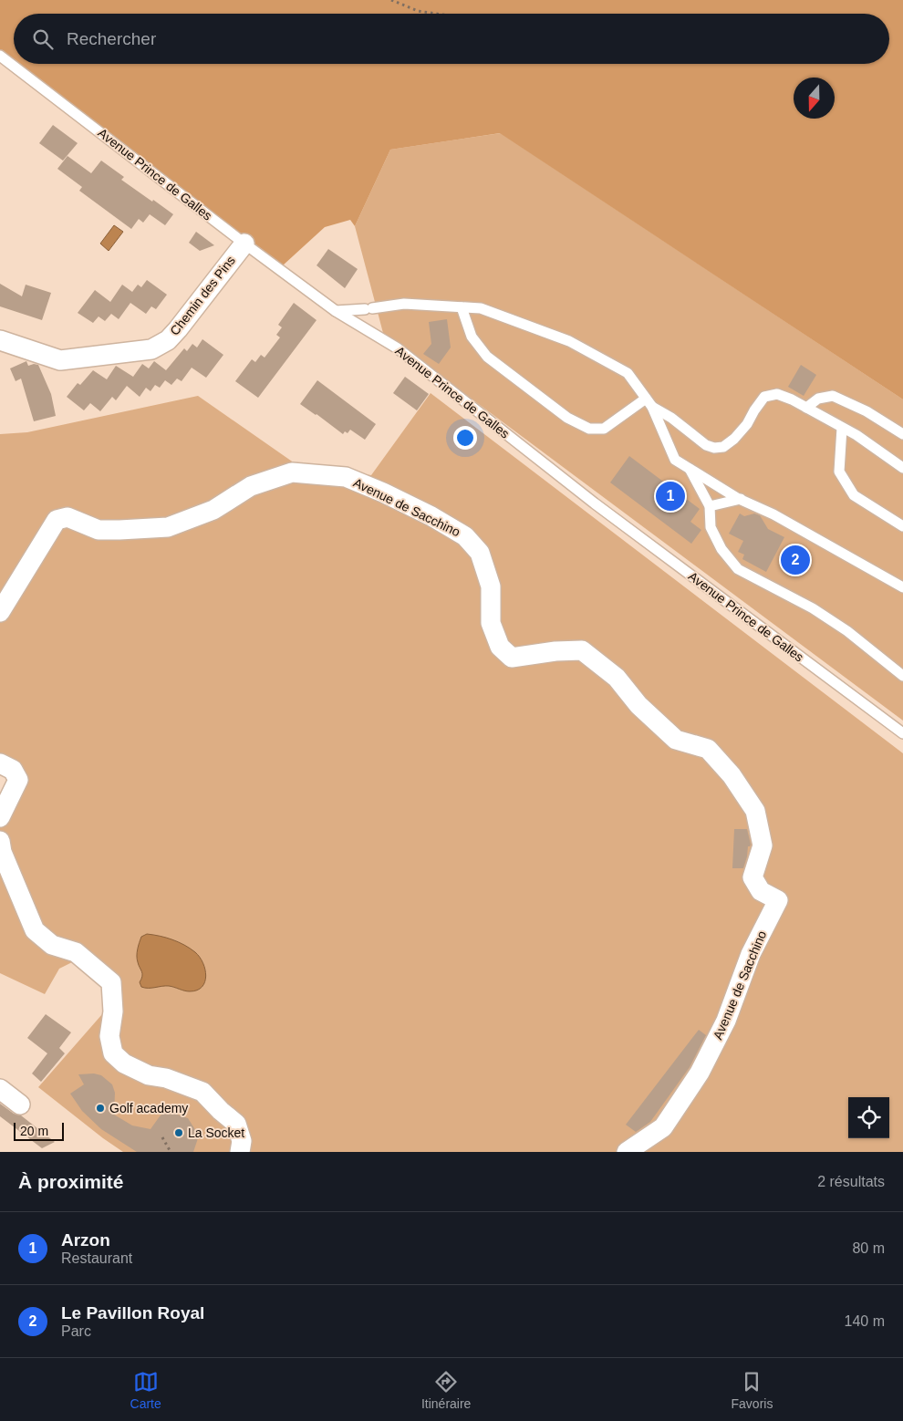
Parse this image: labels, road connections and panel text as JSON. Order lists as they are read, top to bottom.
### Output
{
  "streets": {
    "street": ["Chemin des Pins", "Avenue de Sacchino"],
    "lane": ["Avenue Prince de Galles"]
  },
  "crossings": [
    ["Avenue Prince de Galles", "Chemin des Pins"]
  ],
  "places": ["Golf academy", "La Socket"],
  "scale_bar": "20 m",
  "north": "bottom",
  "page": {
    "search": "Rechercher",
    "pins": ["1", "2"],
    "scale": "20 m",
    "heading": ["À proximité", "2 résultats"],
    "list": [
      {
        "mark": "1",
        "name": "Arzon",
        "note": "Restaurant",
        "value": "80 m"
      },
      {
        "mark": "2",
        "name": "Le Pavillon Royal",
        "note": "Parc",
        "value": "140 m"
      }
    ],
    "nav": ["Carte", "Itinéraire", "Favoris"]
  }
}
